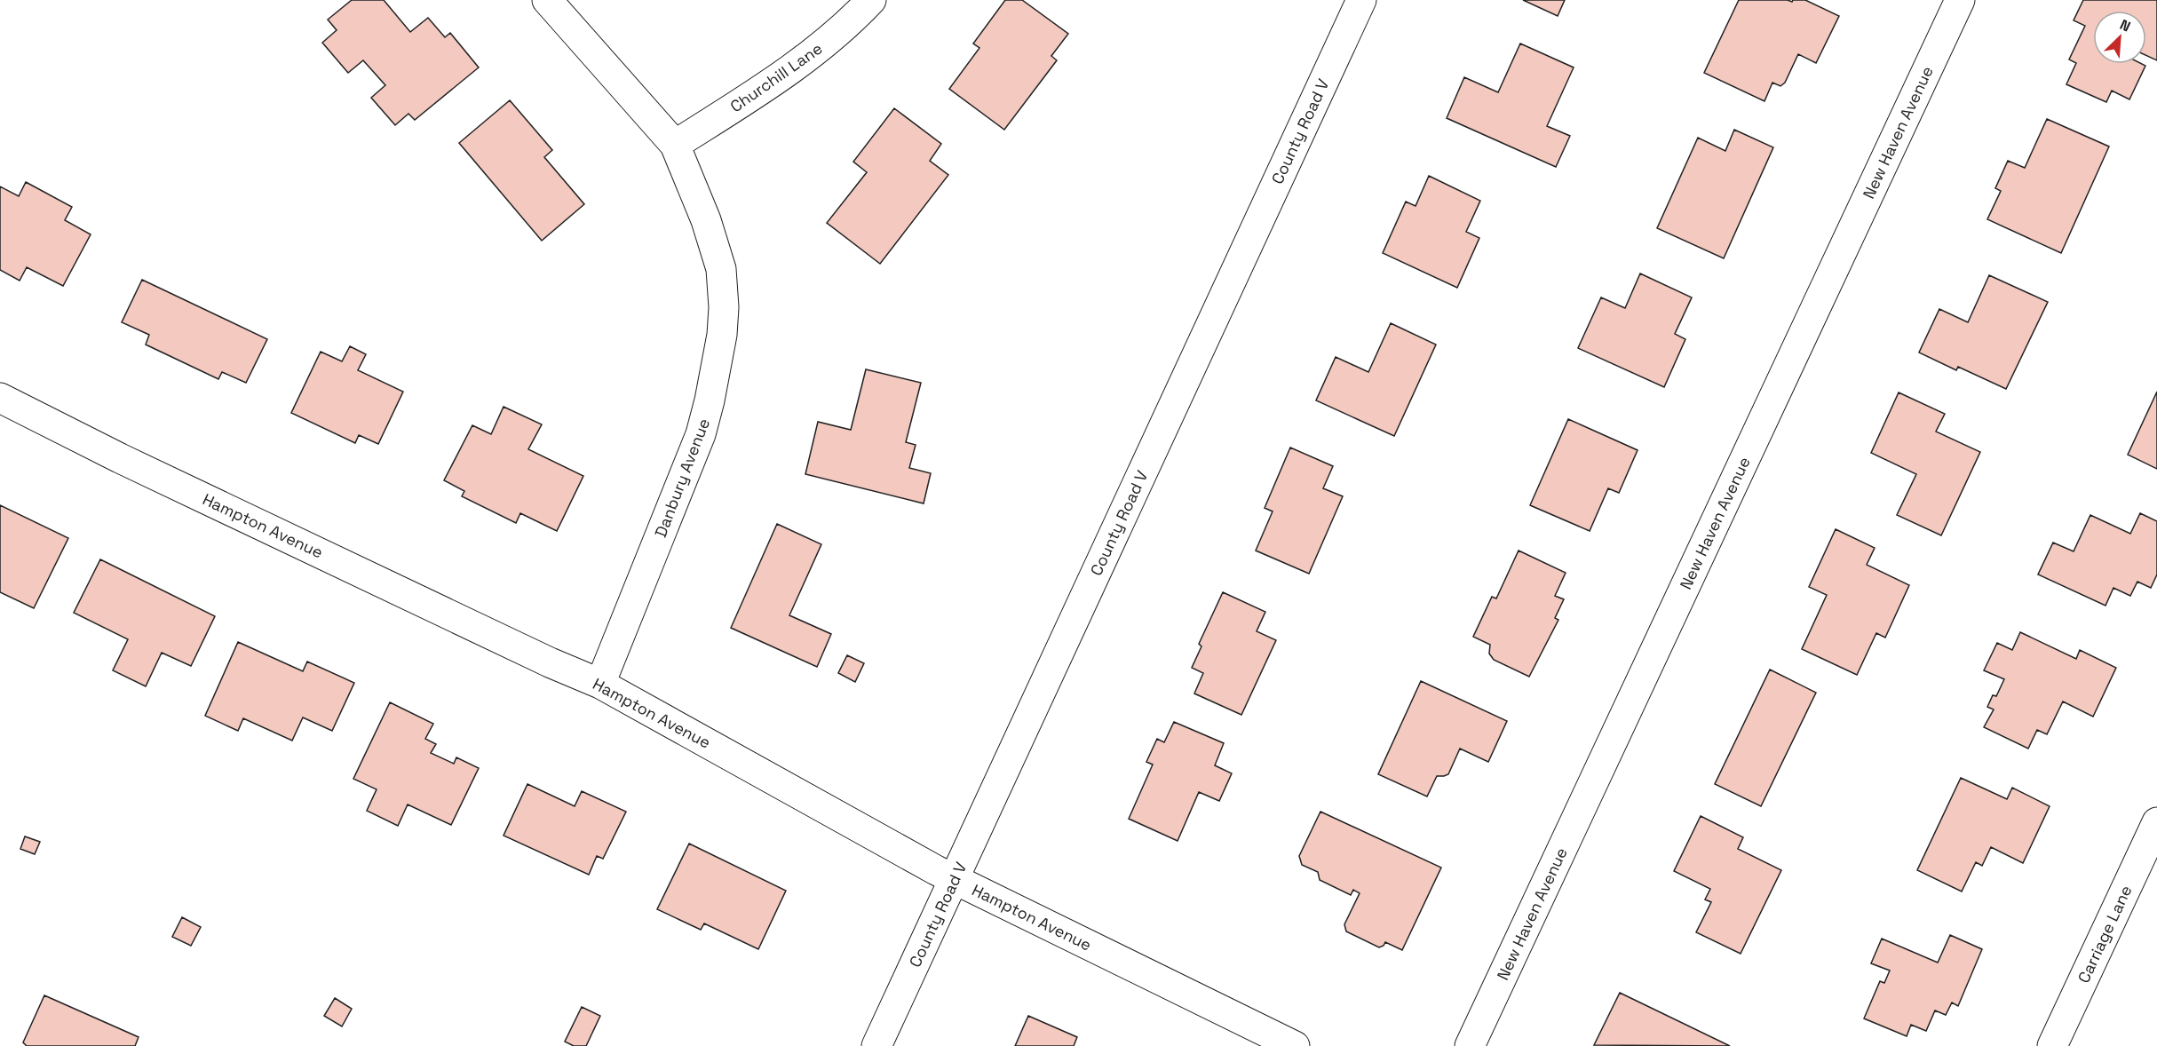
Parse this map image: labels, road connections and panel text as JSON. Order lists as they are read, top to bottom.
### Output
{
  "streets": {
    "street": [
      "Churchill Lane",
      "County Road V",
      "New Haven Avenue",
      "Danbury Avenue",
      "Hampton Avenue",
      "Carriage Lane"
    ]
  },
  "crossings": [
    ["Churchill Lane", "Danbury Avenue"],
    ["County Road V", "Hampton Avenue"],
    ["Danbury Avenue", "Hampton Avenue"]
  ],
  "north": "top right"
}
